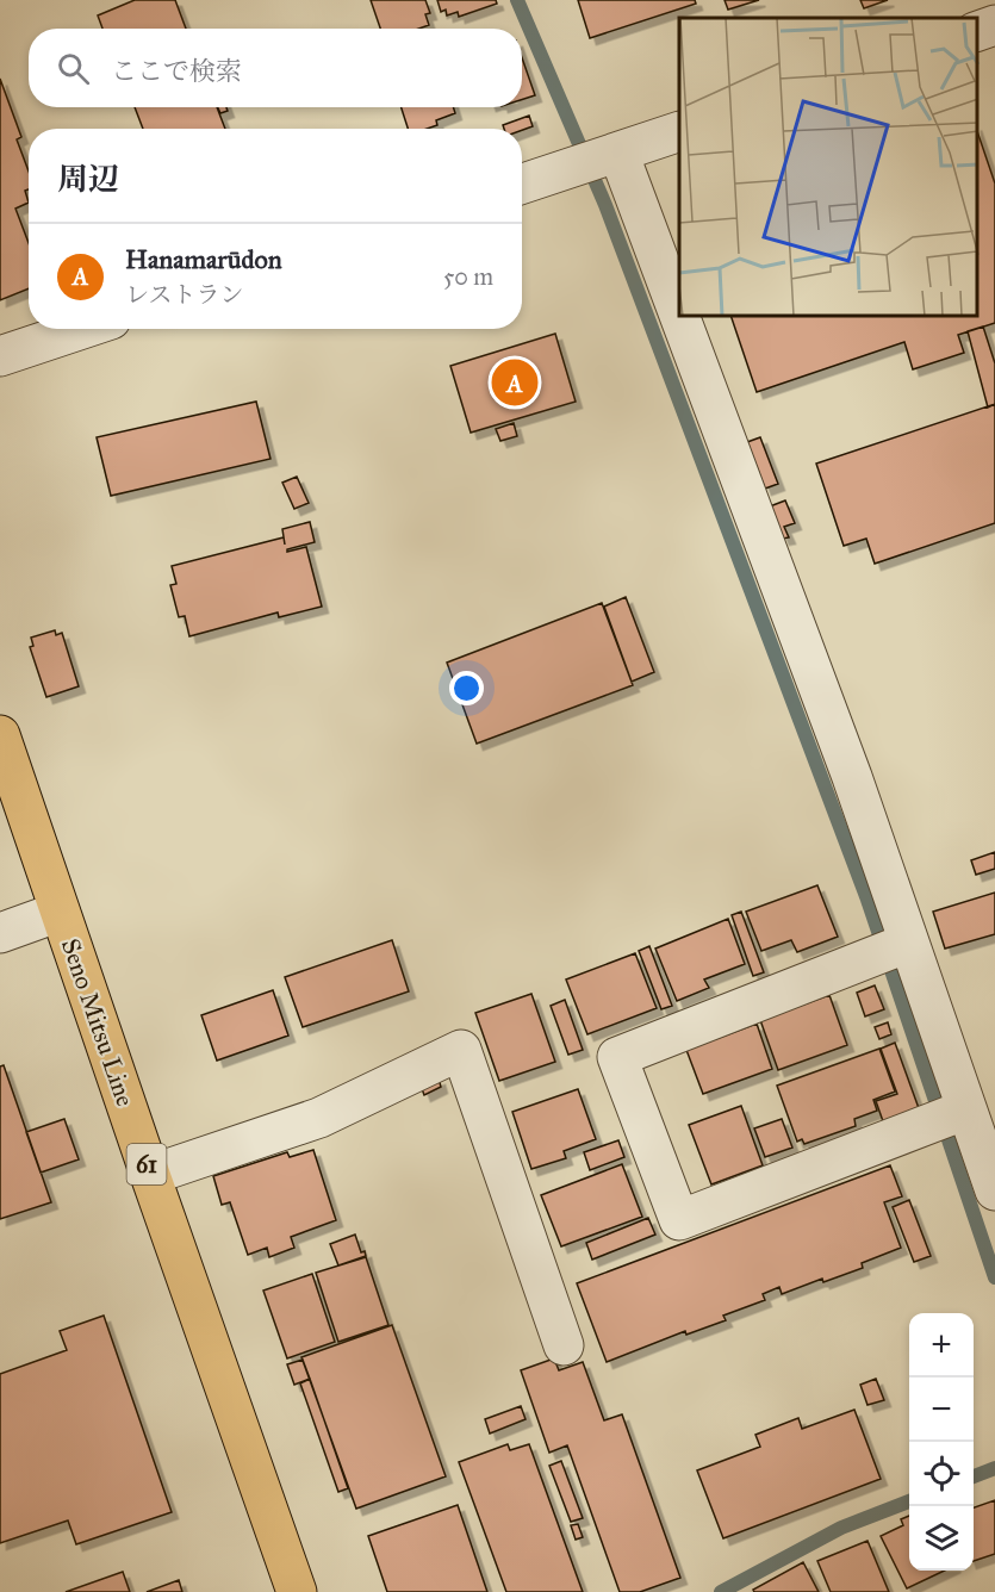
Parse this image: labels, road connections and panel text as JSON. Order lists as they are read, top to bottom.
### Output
{
  "streets": {
    "main road": ["Seno Mitsu Line", "61"]
  },
  "page": {
    "search": "ここで検索",
    "heading": "周辺",
    "list": [
      {
        "mark": "A",
        "name": "Hanamarūdon",
        "note": "レストラン",
        "value": "50 m"
      }
    ],
    "pins": "A",
    "map_buttons": ["+", "−"]
  }
}
